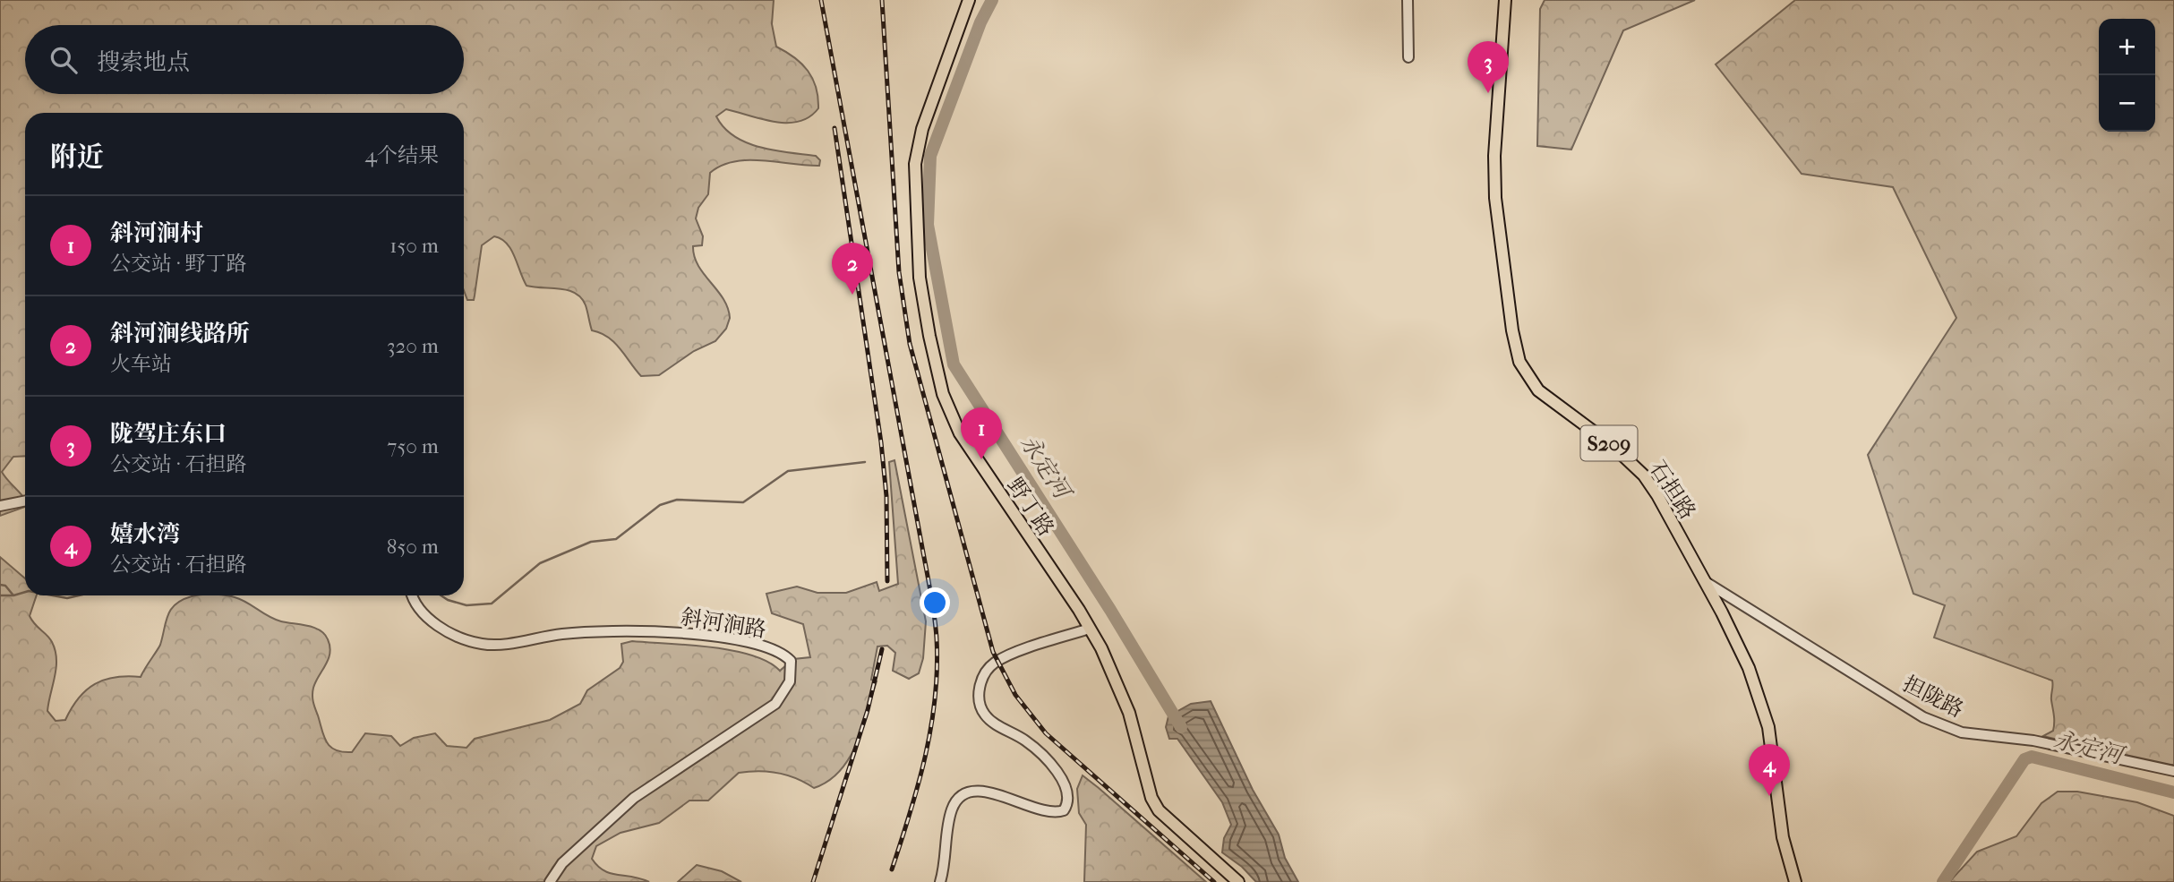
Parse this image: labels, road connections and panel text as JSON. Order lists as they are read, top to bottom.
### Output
{
  "streets": {
    "main road": ["S209", "石担路", "野丁路"],
    "street": ["斜河涧路", "担陇路"]
  },
  "crossings": [
    ["石担路", "担陇路"]
  ],
  "water": ["永定河"],
  "page": {
    "map_buttons": ["+", "−"],
    "search": "搜索地点",
    "pins": [
      "3",
      "2",
      "1",
      "4"
    ],
    "heading": ["附近", "4个结果"],
    "list": [
      {
        "mark": "1",
        "name": "斜河涧村",
        "note": "公交站 · 野丁路",
        "value": "150 m"
      },
      {
        "mark": "2",
        "name": "斜河涧线路所",
        "note": "火车站",
        "value": "320 m"
      },
      {
        "mark": "3",
        "name": "陇驾庄东口",
        "note": "公交站 · 石担路",
        "value": "750 m"
      },
      {
        "mark": "4",
        "name": "嬉水湾",
        "note": "公交站 · 石担路",
        "value": "850 m"
      }
    ]
  }
}
